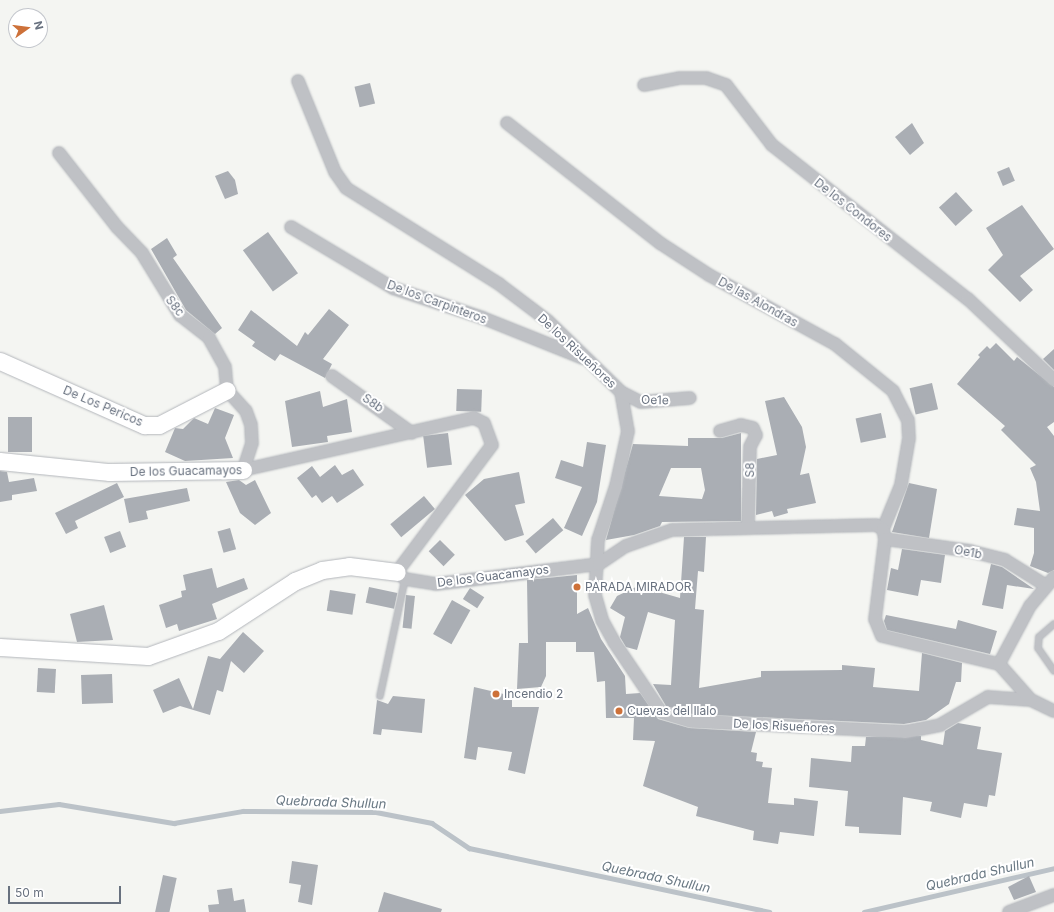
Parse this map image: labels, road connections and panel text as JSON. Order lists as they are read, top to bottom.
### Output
{
  "streets": {
    "street": [
      "De los Condores",
      "De los Carpinteros",
      "De las Alondras",
      "S8c",
      "De los Risueñores",
      "Oe1e",
      "S8b",
      "De Los Pericos",
      "S8",
      "De los Guacamayos",
      "Oe1b"
    ]
  },
  "crossings": [
    ["De los Carpinteros", "De los Risueñores"],
    ["De las Alondras", "De los Guacamayos"],
    ["De las Alondras", "Oe1b"],
    ["S8c", "De Los Pericos"],
    ["De los Risueñores", "Oe1e"],
    ["De los Risueñores", "De los Guacamayos"],
    ["S8b", "De los Guacamayos"],
    ["S8", "De los Guacamayos"],
    ["De los Guacamayos", "Oe1b"]
  ],
  "water": ["Quebrada Shullun"],
  "places": ["PARADA MIRADOR", "Incendio 2", "Cuevas del Ilalo"],
  "scale_bar": "50 m",
  "north": "right"
}
